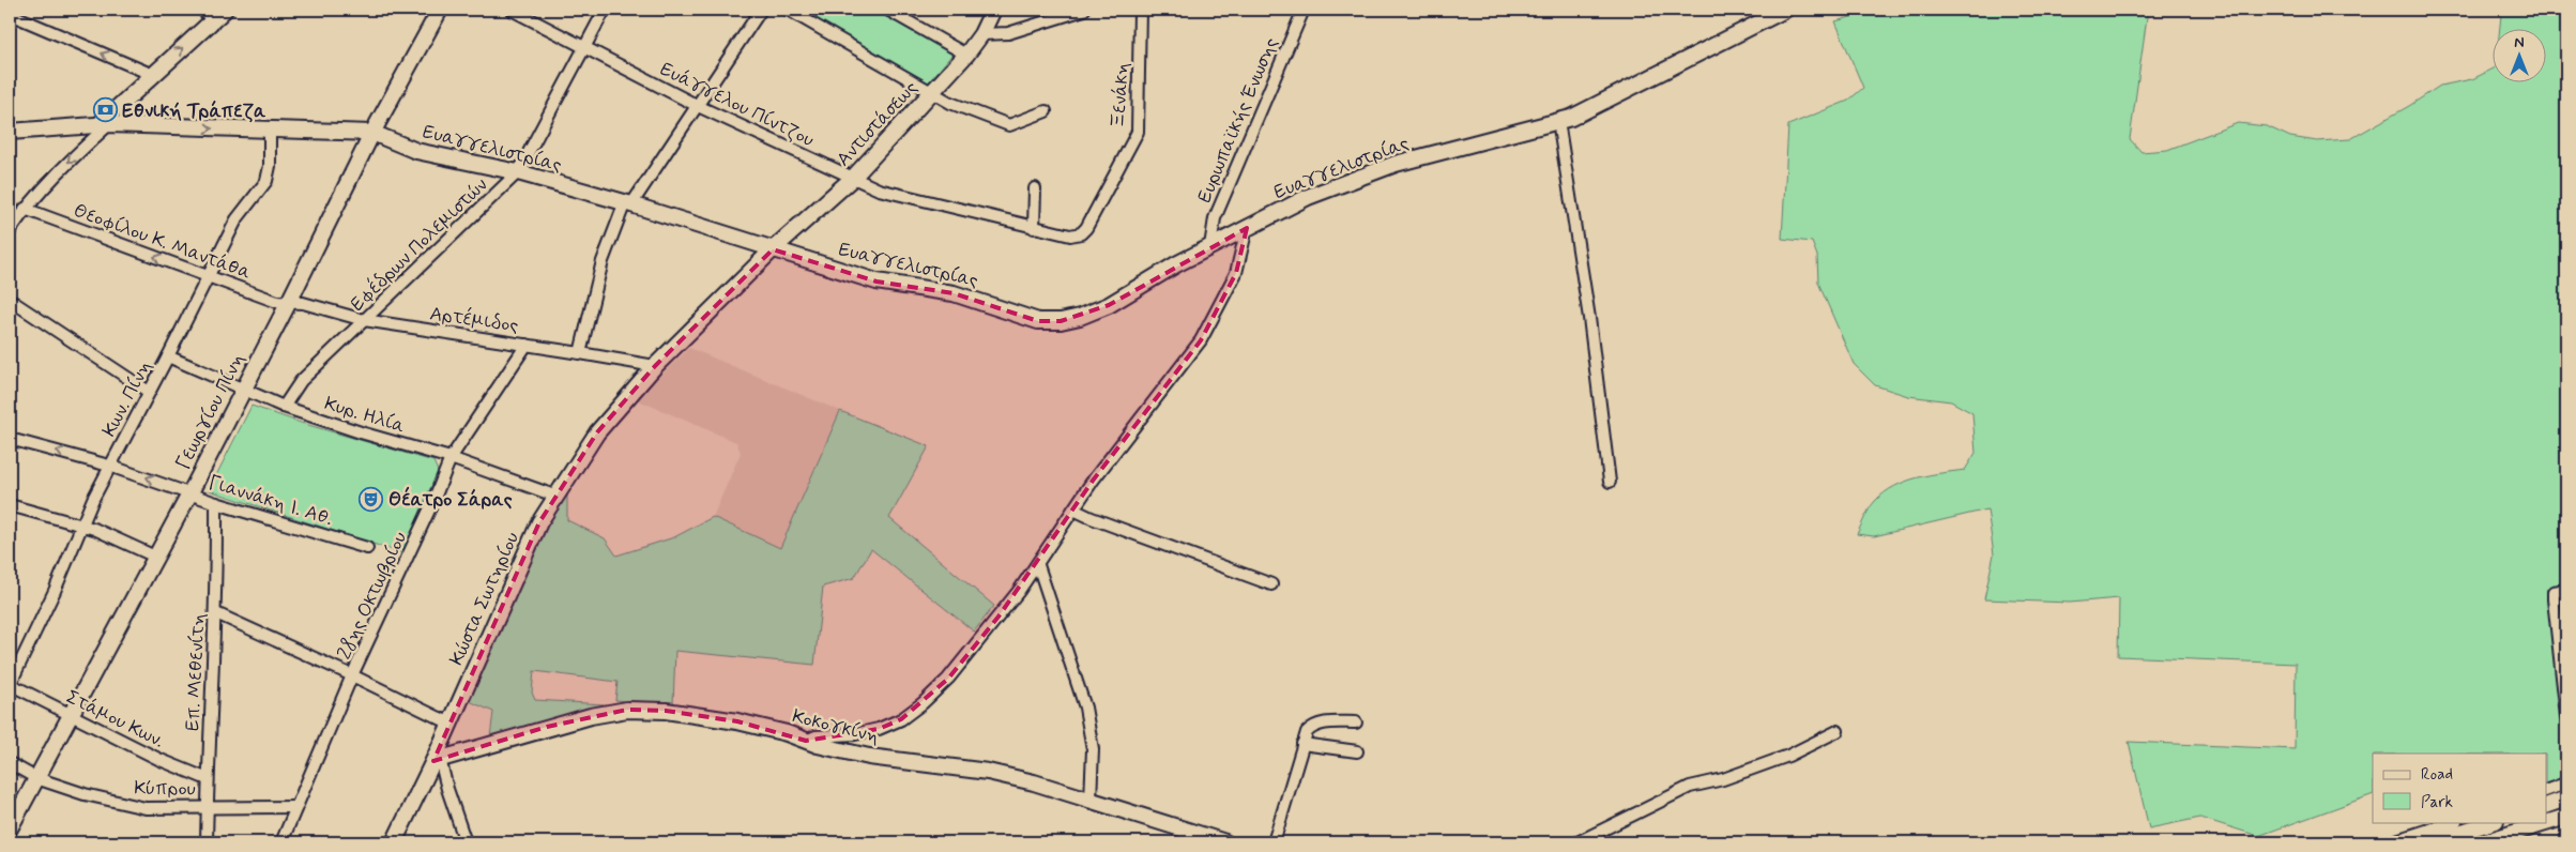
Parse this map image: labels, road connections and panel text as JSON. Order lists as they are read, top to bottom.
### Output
{
  "streets": {
    "street": [
      "Ξενάκη",
      "Ευάγγελου Πίντζου",
      "Ευρωπαϊκής Ένωσης",
      "Αντιστάσεως",
      "Ευαγγελιστρίας",
      "Θεοφίλου Κ. Μαντάθα",
      "Εφέδρων Πολεμιστών",
      "Αρτέμιδος",
      "Κων. Πίνη",
      "Γεωργίου Πίνη",
      "Κυρ. Ηλία",
      "Γιαννάκη Ι. Αθ.",
      "28ης Οκτωβρίου",
      "Κώστα Σωτηρίου",
      "Επ. Μεθενίτη",
      "Στάμου Κων.",
      "Κοκογκίνη",
      "Κύπρου"
    ]
  },
  "crossings": [
    ["Ξενάκη", "Ευάγγελου Πίντζου"],
    ["Ευάγγελου Πίντζου", "Αντιστάσεως"],
    ["Ευάγγελου Πίντζου", "Εφέδρων Πολεμιστών"],
    ["Ευρωπαϊκής Ένωσης", "Ευαγγελιστρίας"],
    ["Αντιστάσεως", "Ευαγγελιστρίας"],
    ["Αντιστάσεως", "Κώστα Σωτηρίου"],
    ["Ευαγγελιστρίας", "Εφέδρων Πολεμιστών"],
    ["Ευαγγελιστρίας", "Κων. Πίνη"],
    ["Ευαγγελιστρίας", "Γεωργίου Πίνη"],
    ["Ευαγγελιστρίας", "Κώστα Σωτηρίου"],
    ["Θεοφίλου Κ. Μαντάθα", "Αρτέμιδος"],
    ["Θεοφίλου Κ. Μαντάθα", "Κων. Πίνη"],
    ["Θεοφίλου Κ. Μαντάθα", "Γεωργίου Πίνη"],
    ["Εφέδρων Πολεμιστών", "Αρτέμιδος"],
    ["Εφέδρων Πολεμιστών", "Κυρ. Ηλία"],
    ["Αρτέμιδος", "Γεωργίου Πίνη"],
    ["Αρτέμιδος", "28ης Οκτωβρίου"],
    ["Αρτέμιδος", "Κώστα Σωτηρίου"],
    ["Κων. Πίνη", "Κυρ. Ηλία"],
    ["Κων. Πίνη", "Γιαννάκη Ι. Αθ."],
    ["Κων. Πίνη", "Στάμου Κων."],
    ["Γεωργίου Πίνη", "Κυρ. Ηλία"],
    ["Γεωργίου Πίνη", "Γιαννάκη Ι. Αθ."],
    ["Γεωργίου Πίνη", "Στάμου Κων."],
    ["Γεωργίου Πίνη", "Κύπρου"],
    ["Κυρ. Ηλία", "28ης Οκτωβρίου"],
    ["Κυρ. Ηλία", "Κώστα Σωτηρίου"],
    ["Γιαννάκη Ι. Αθ.", "Επ. Μεθενίτη"],
    ["28ης Οκτωβρίου", "Κύπρου"],
    ["Κώστα Σωτηρίου", "Κοκογκίνη"],
    ["Επ. Μεθενίτη", "Στάμου Κων."],
    ["Επ. Μεθενίτη", "Κύπρου"]
  ],
  "one_way": ["Θεοφίλου Κ. Μαντάθα"],
  "places": {
    "bank": ["Εθνική Τράπεζα"],
    "theatre": ["Θέατρο Σάρας"]
  },
  "legend": ["Road", "Park"],
  "north": "top"
}
